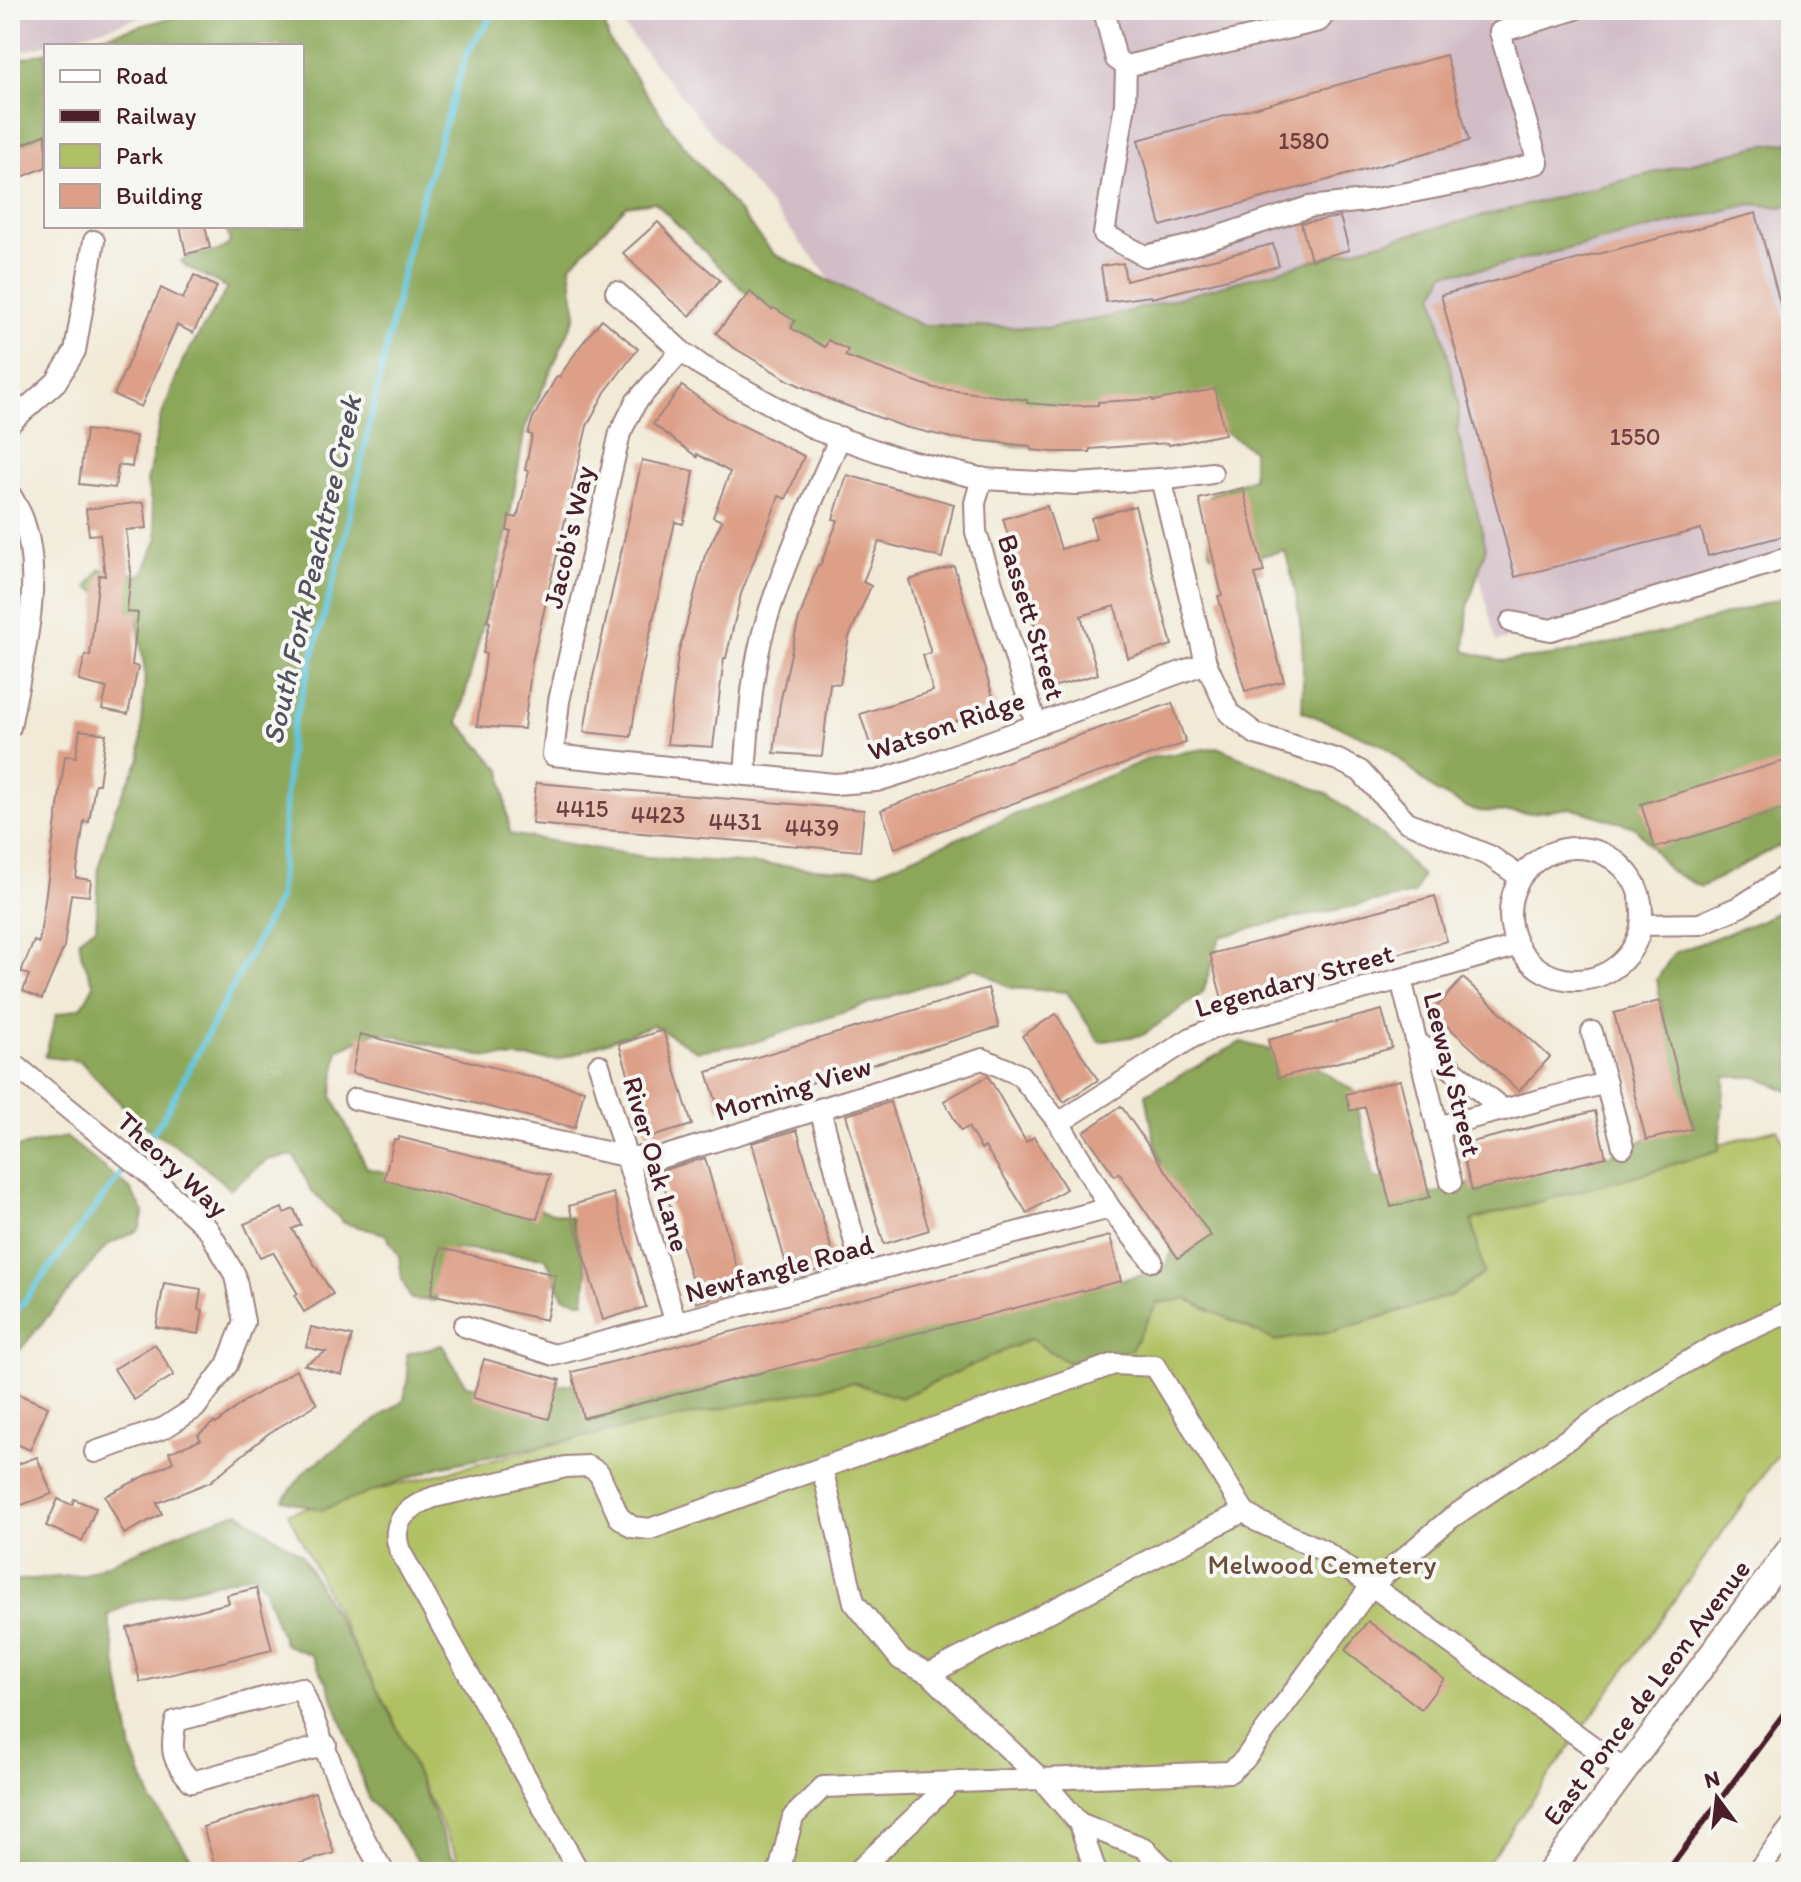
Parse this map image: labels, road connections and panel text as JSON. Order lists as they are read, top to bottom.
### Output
{
  "streets": {
    "main road": ["East Ponce de Leon Avenue"],
    "street": [
      "Jacob's Way",
      "Bassett Street",
      "Watson Ridge",
      "Legendary Street",
      "Leeway Street",
      "Morning View",
      "Theory Way",
      "River Oak Lane",
      "Newfangle Road"
    ]
  },
  "crossings": [
    ["Jacob's Way", "Watson Ridge"],
    ["Bassett Street", "Watson Ridge"],
    ["Legendary Street", "Leeway Street"],
    ["Legendary Street", "Morning View"],
    ["Morning View", "River Oak Lane"],
    ["Morning View", "Newfangle Road"],
    ["River Oak Lane", "Newfangle Road"]
  ],
  "water": ["South Fork Peachtree Creek"],
  "parks": ["Melwood Cemetery"],
  "house_numbers": [
    "1580",
    "1550",
    "4415",
    "4423",
    "4431",
    "4439"
  ],
  "legend": [
    "Road",
    "Railway",
    "Park",
    "Building"
  ],
  "north": "top"
}
